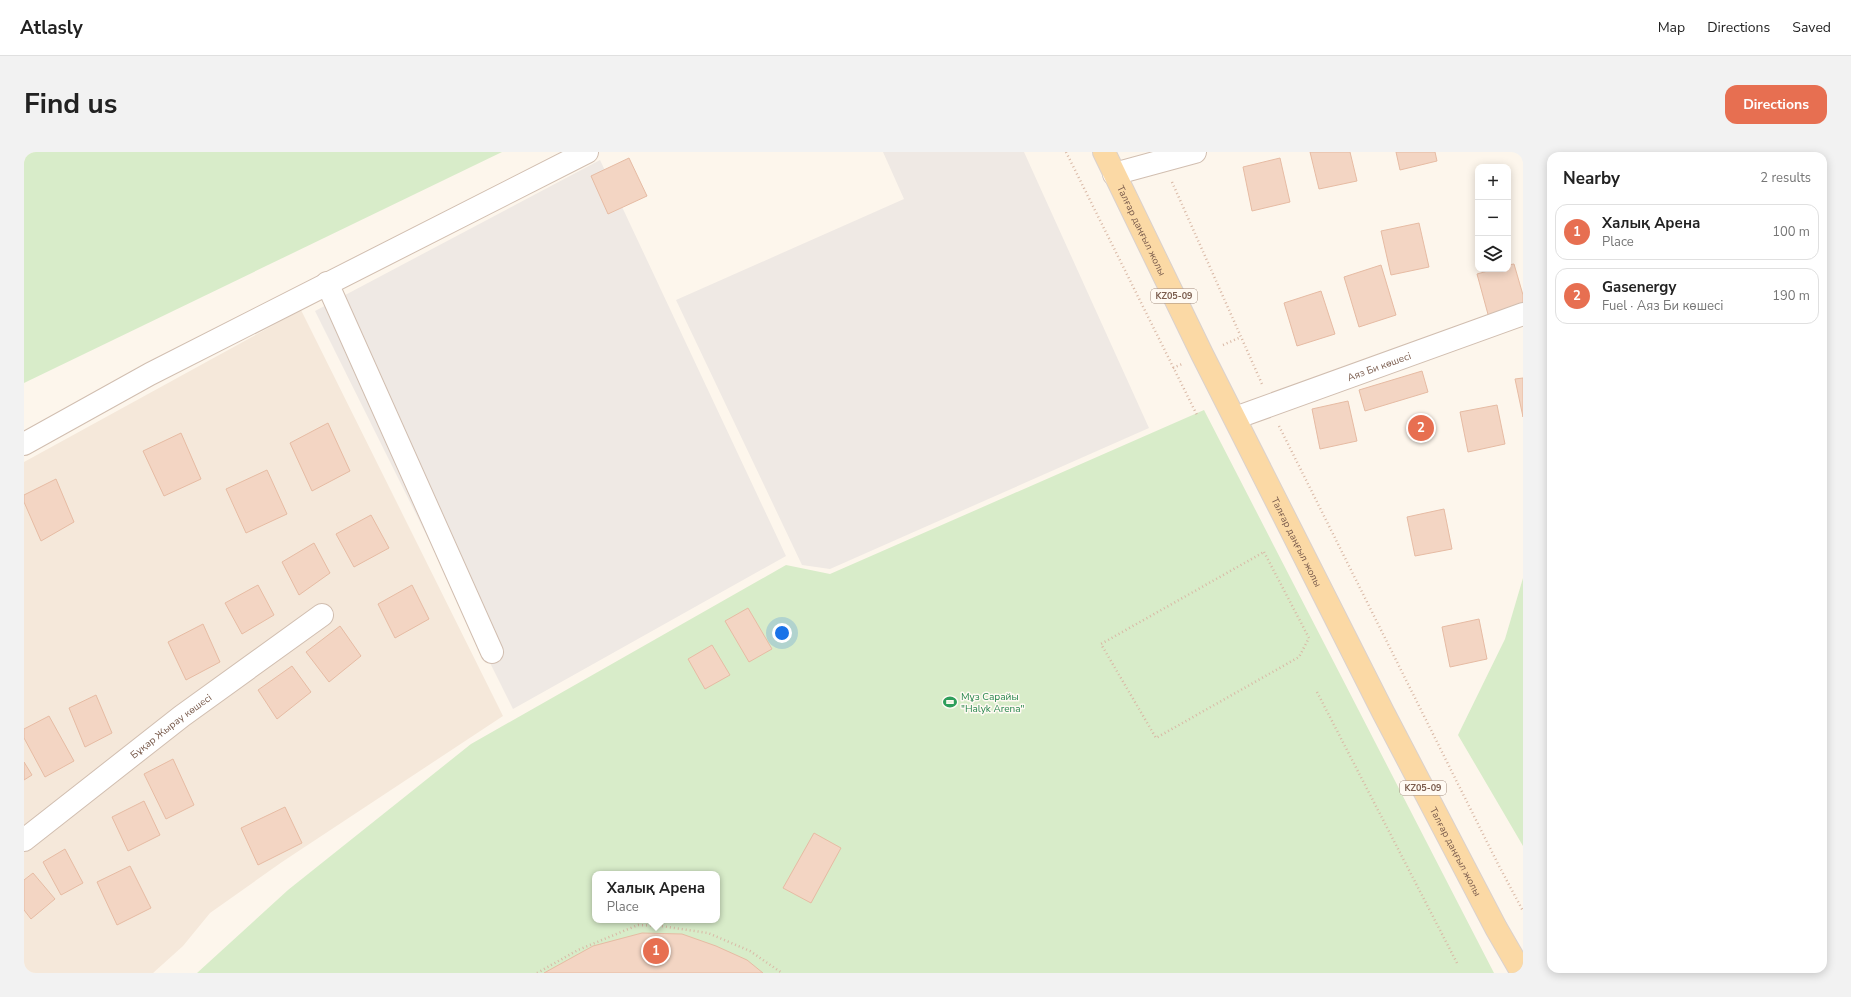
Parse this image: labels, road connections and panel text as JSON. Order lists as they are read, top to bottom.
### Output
{
  "streets": {
    "main road": ["Талғар даңғыл жолы", "KZ05-09"],
    "street": ["Аяз Би көшесі", "Бұқар Жырау көшесі"]
  },
  "crossings": [
    ["Талғар даңғыл жолы", "KZ05-09"],
    ["Талғар даңғыл жолы", "Аяз Би көшесі"]
  ],
  "places": {
    "sports": ["Мұз Сарайы \"Halyk Arena\""]
  },
  "page": {
    "header": "Atlasly",
    "nav": ["Map", "Directions", "Saved"],
    "title": "Find us",
    "buttons": "Directions",
    "heading": ["Nearby", "2 results"],
    "map_buttons": ["+", "−"],
    "list": [
      {
        "mark": "1",
        "name": "Халық Арена",
        "note": "Place",
        "value": "100 m"
      },
      {
        "mark": "2",
        "name": "Gasenergy",
        "note": "Fuel · Аяз Би көшесі",
        "value": "190 m"
      }
    ],
    "pins": ["2", "1"],
    "popup": ["Халық Арена", "Place"]
  }
}
